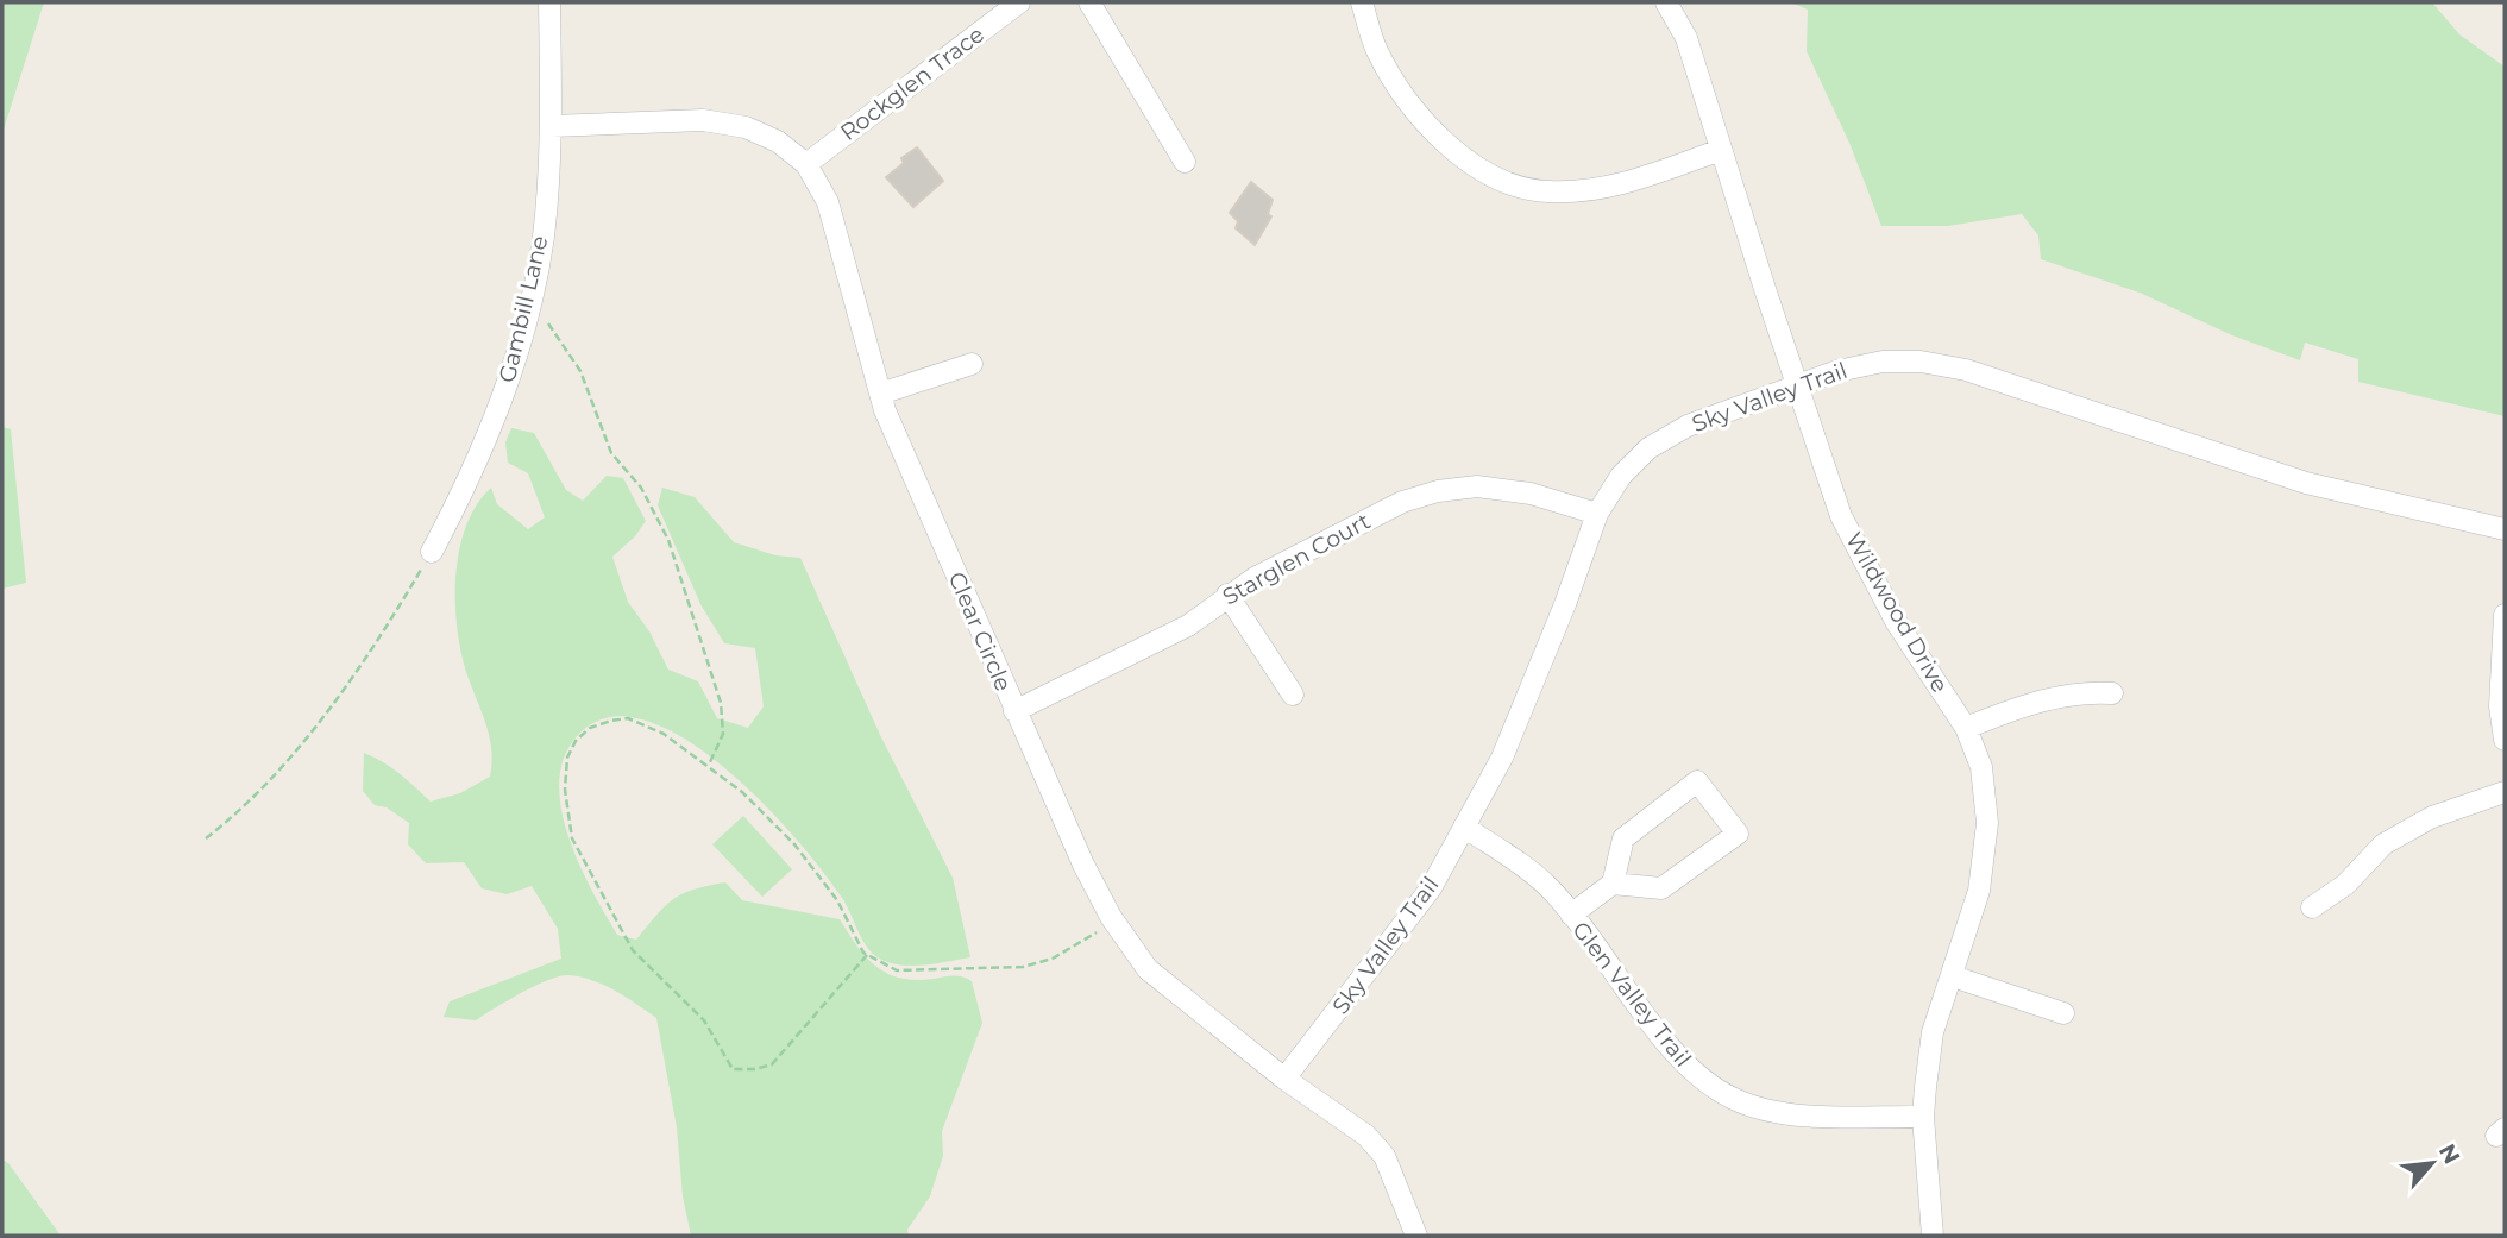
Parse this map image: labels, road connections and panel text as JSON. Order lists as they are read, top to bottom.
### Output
{
  "streets": {
    "street": [
      "Rockglen Trace",
      "Gambill Lane",
      "Sky Valley Trail",
      "Starglen Court",
      "Wildwood Drive",
      "Clear Circle",
      "Glen Valley Trail"
    ]
  },
  "crossings": [
    ["Rockglen Trace", "Clear Circle"],
    ["Gambill Lane", "Clear Circle"],
    ["Sky Valley Trail", "Starglen Court"],
    ["Sky Valley Trail", "Wildwood Drive"],
    ["Sky Valley Trail", "Clear Circle"],
    ["Sky Valley Trail", "Glen Valley Trail"],
    ["Starglen Court", "Clear Circle"],
    ["Wildwood Drive", "Glen Valley Trail"]
  ],
  "north": "top right"
}
